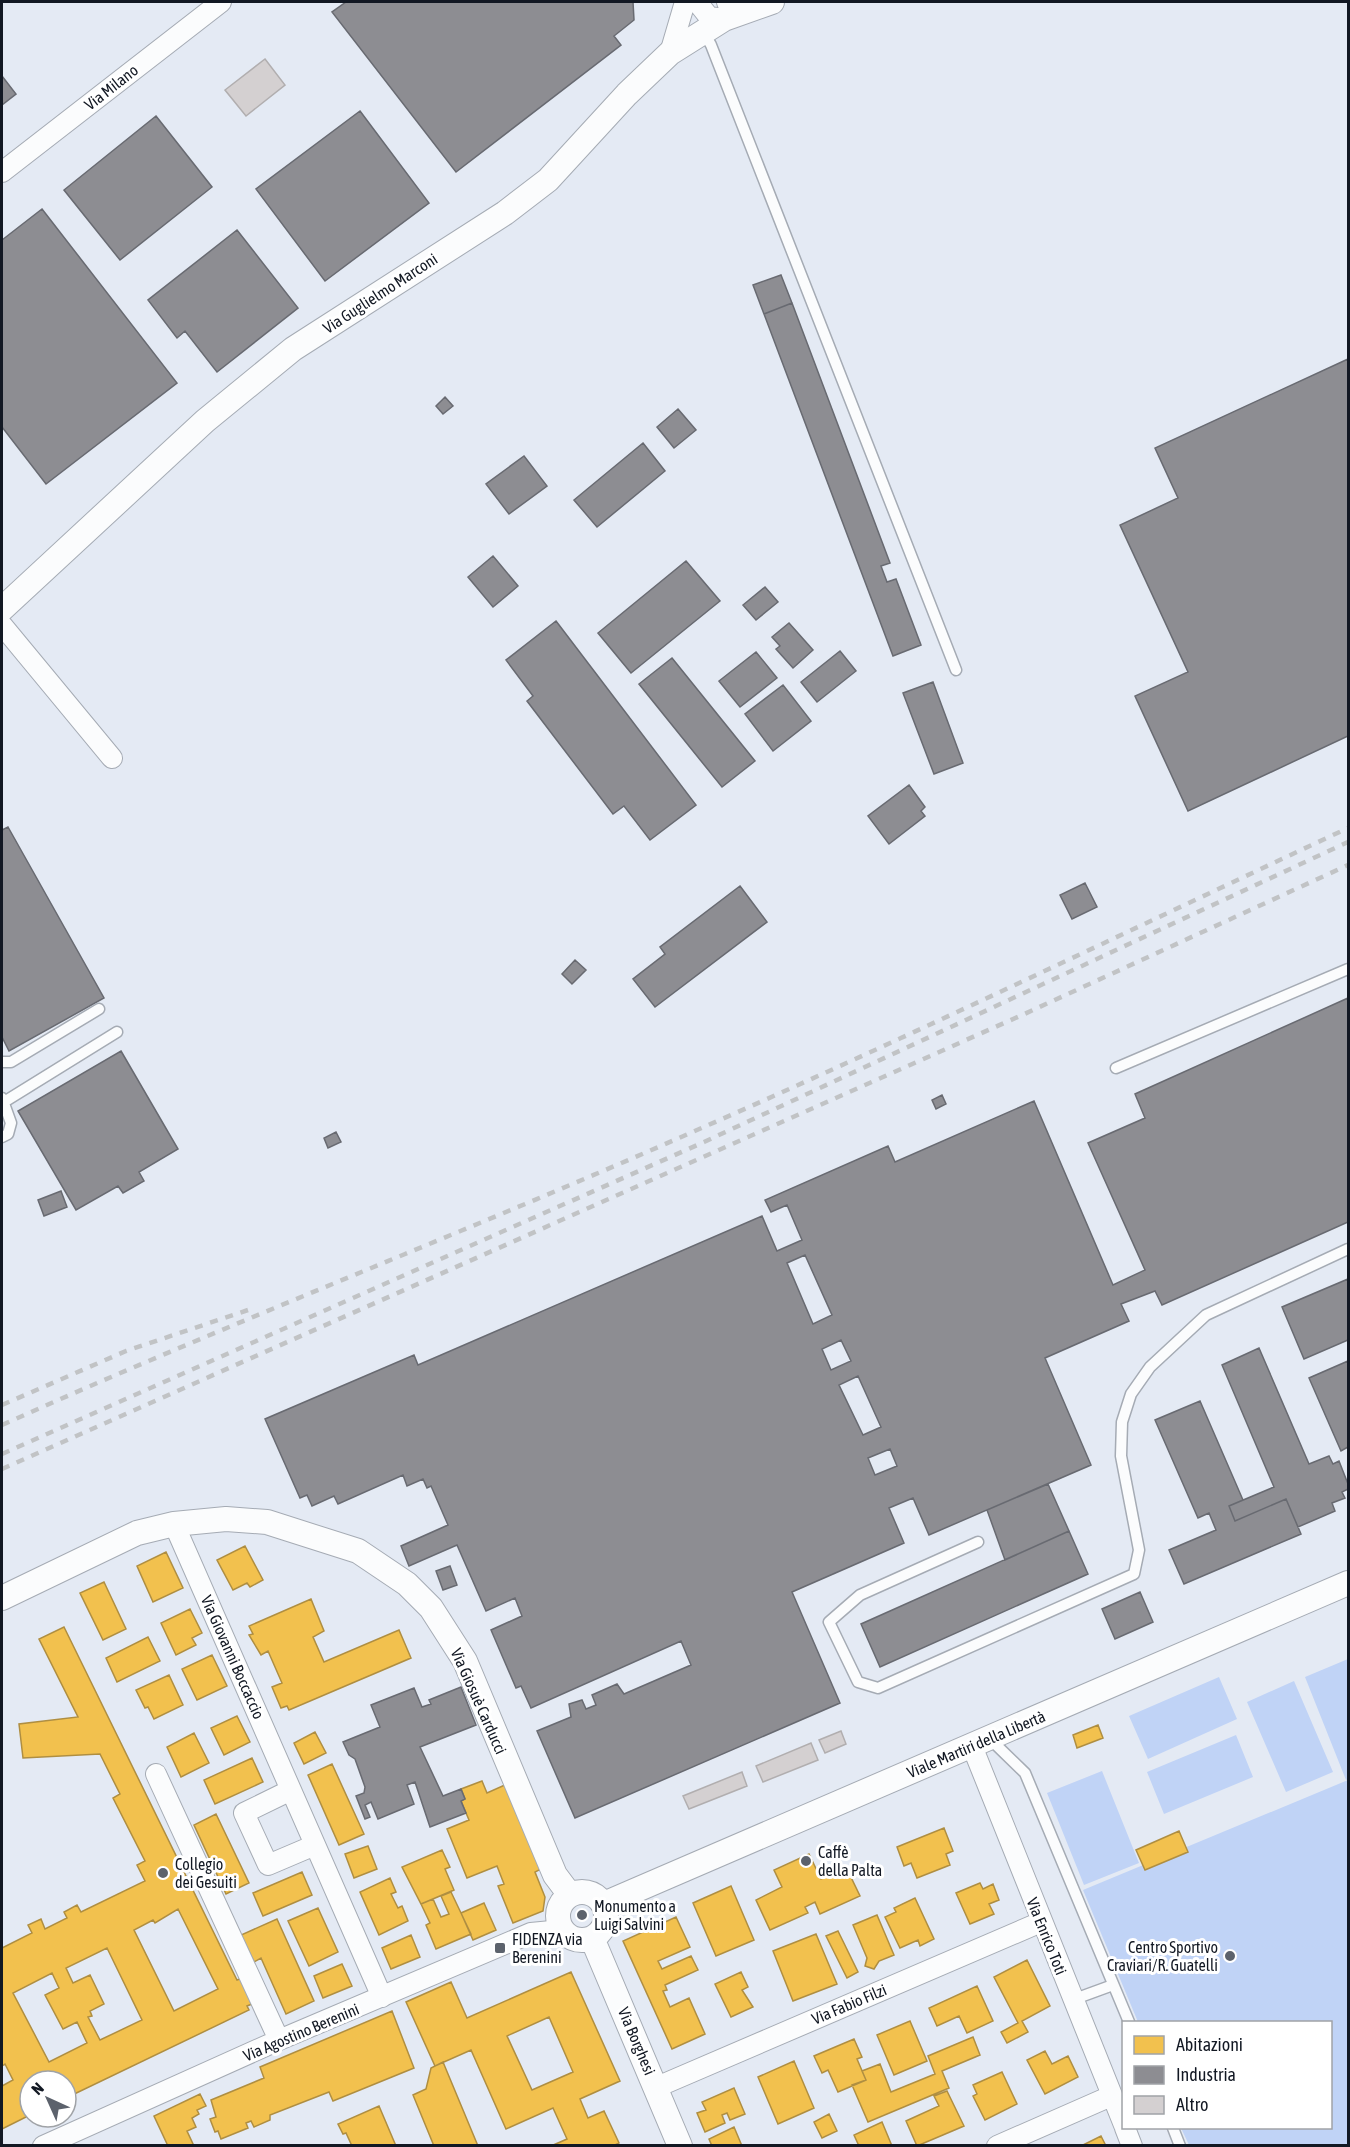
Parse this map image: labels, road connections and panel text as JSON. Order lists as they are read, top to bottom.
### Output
{
  "streets": {
    "street": [
      "Via Milano",
      "Via Guglielmo Marconi",
      "Via Giovanni Boccaccio",
      "Via Giosuè Carducci",
      "Viale Martiri della Libertà",
      "Via Enrico Toti",
      "Via Fabio Filzi",
      "Via Agostino Berenini",
      "Via Borghesi"
    ]
  },
  "crossings": [
    ["Via Giovanni Boccaccio", "Via Giosuè Carducci"],
    ["Via Giovanni Boccaccio", "Via Agostino Berenini"],
    ["Via Giosuè Carducci", "Viale Martiri della Libertà"],
    ["Via Giosuè Carducci", "Via Agostino Berenini"],
    ["Via Giosuè Carducci", "Via Borghesi"],
    ["Viale Martiri della Libertà", "Via Enrico Toti"],
    ["Viale Martiri della Libertà", "Via Agostino Berenini"],
    ["Viale Martiri della Libertà", "Via Borghesi"],
    ["Via Enrico Toti", "Via Fabio Filzi"],
    ["Via Fabio Filzi", "Via Borghesi"],
    ["Via Agostino Berenini", "Via Borghesi"]
  ],
  "places": {
    "other": [
      "Caffè della Palta",
      "Collegio dei Gesuiti",
      "Monumento a Luigi Salvini",
      "Centro Sportivo Craviari/R. Guatelli"
    ],
    "transit": ["FIDENZA via Berenini"]
  },
  "legend": ["Abitazioni", "Industria", "Altro"],
  "north": "top left"
}
